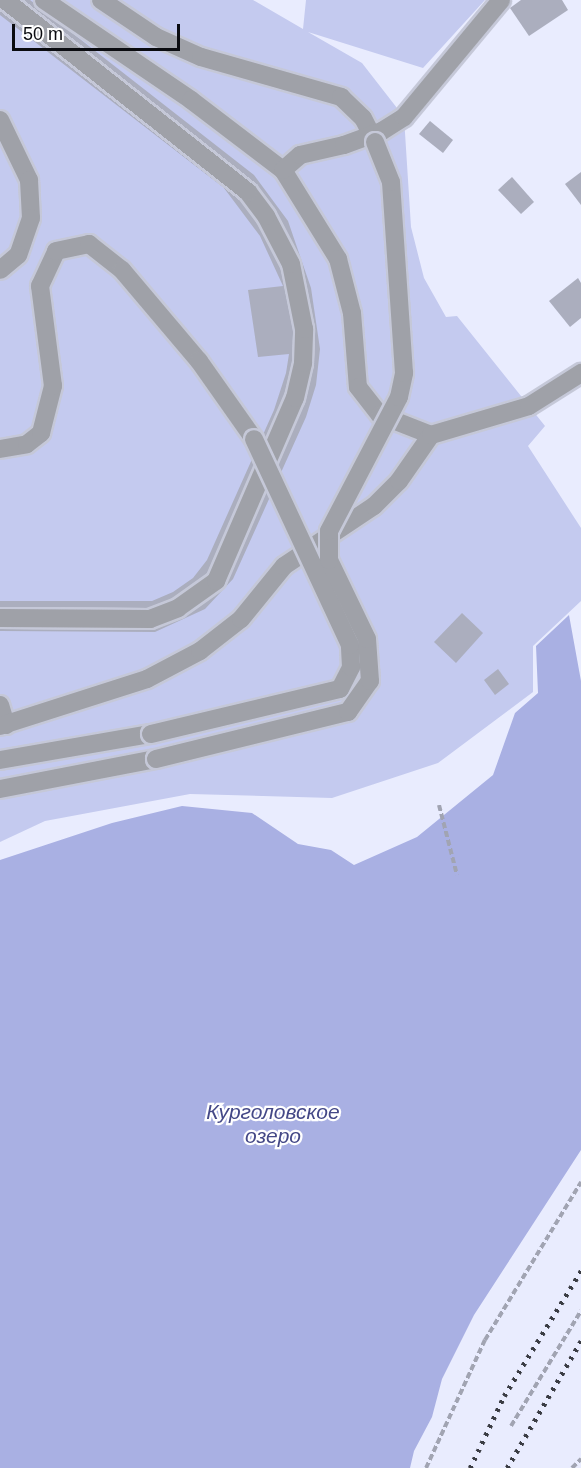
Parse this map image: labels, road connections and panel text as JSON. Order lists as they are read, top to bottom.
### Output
{
  "water": ["Курголовское озеро"],
  "scale_bar": "50 m"
}
